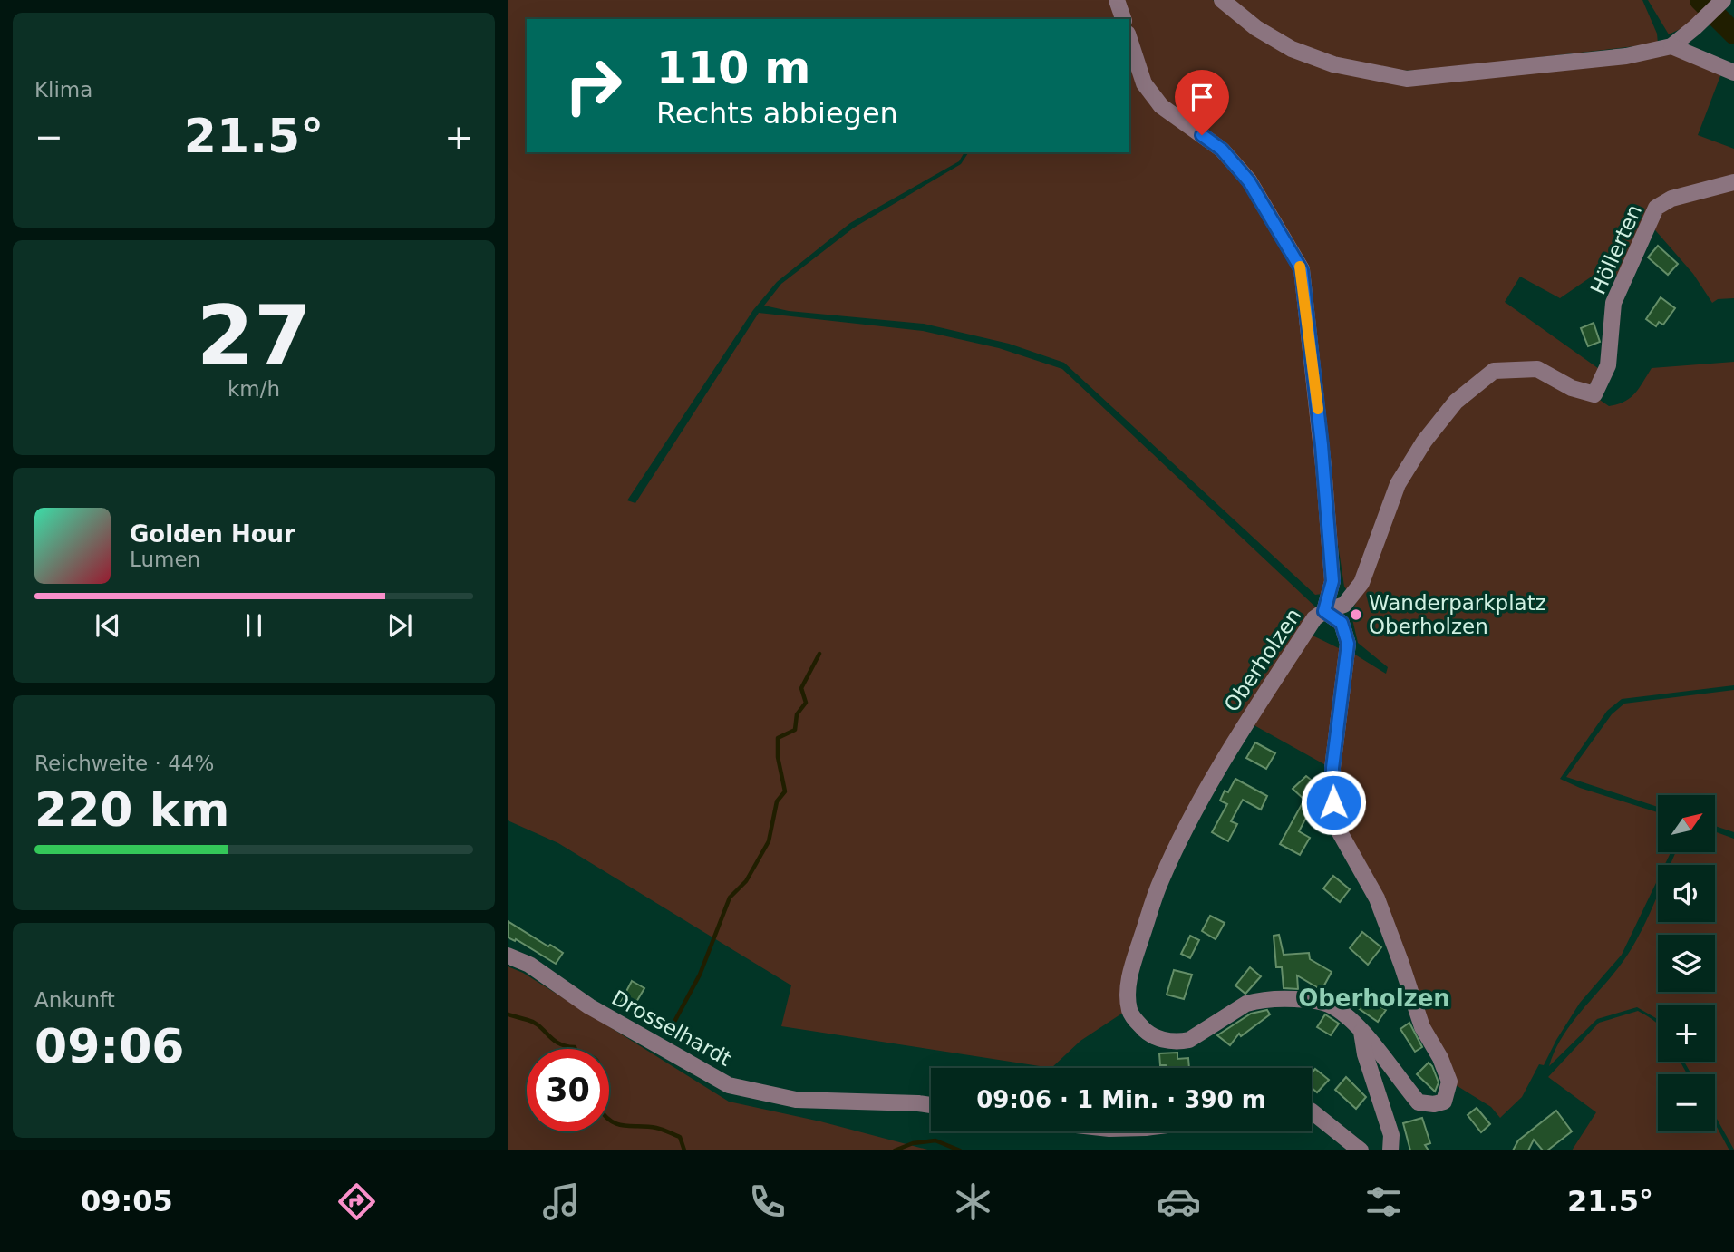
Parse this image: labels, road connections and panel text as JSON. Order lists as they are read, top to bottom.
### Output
{
  "streets": {
    "street": ["Höllerten", "Oberholzen", "Drosselhardt"]
  },
  "crossings": [
    ["Höllerten", "Oberholzen"]
  ],
  "districts": ["Oberholzen"],
  "places": ["Wanderparkplatz Oberholzen"],
  "north": "top right",
  "page": {
    "tile": [
      "Klima",
      ["27", "km/h"],
      ["Reichweite · 44%", "220 km"],
      ["Ankunft", "09:06"]
    ],
    "turn": ["110 m", "Rechts abbiegen"],
    "heat": ["−", "21.5°", "+"],
    "song": ["Golden Hour", "Lumen"],
    "map_buttons": ["+", "−"],
    "limit": "30",
    "trip": "09:06 · 1 Min. · 390 m",
    "tabs": ["09:05", "21.5°"]
  }
}
